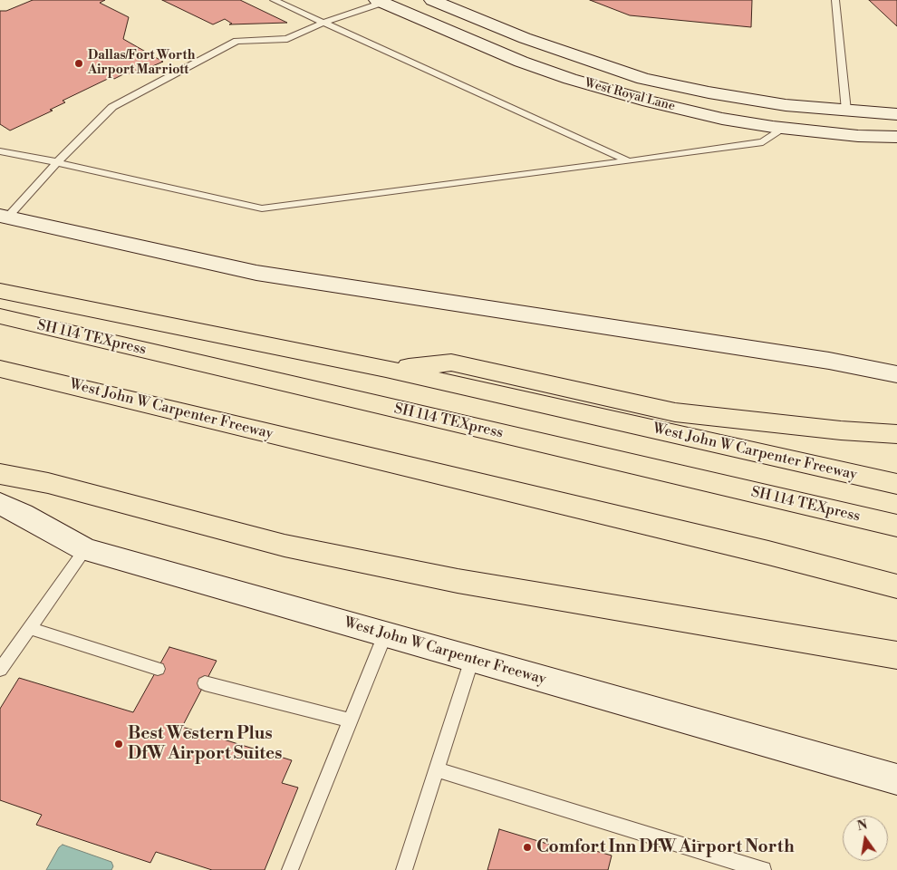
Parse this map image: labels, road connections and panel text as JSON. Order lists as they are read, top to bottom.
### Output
{
  "streets": {
    "highway": ["SH 114 TEXpress", "West John W Carpenter Freeway"],
    "main road": ["West Royal Lane"]
  },
  "places": ["Dallas/Fort Worth Airport Marriott", "Best Western Plus DfW Airport Suites", "Comfort Inn DfW Airport North"],
  "north": "top"
}
